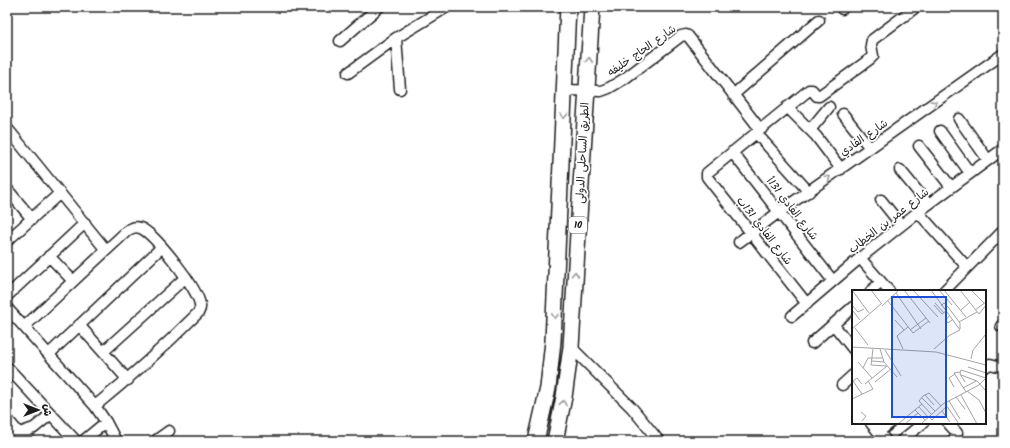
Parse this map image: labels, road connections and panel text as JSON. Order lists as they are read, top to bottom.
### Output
{
  "streets": {
    "highway": ["الطريق الساحلى الدولى", "10"],
    "street": [
      "شارع الحاج خليفه",
      "شارع الفادي",
      "شارع الفادي 131أ",
      "شارع عمر بن الخطاب",
      "شارع الفادي 131ب"
    ]
  },
  "crossings": [
    ["شارع الحاج خليفه", "شارع الفادي"],
    ["شارع الحاج خليفه", "الطريق الساحلى الدولى"],
    ["شارع الفادي", "شارع الفادي 131أ"],
    ["شارع الفادي", "شارع الفادي 131ب"],
    ["شارع الفادي 131أ", "شارع عمر بن الخطاب"],
    ["شارع الفادي 131أ", "شارع الفادي 131ب"],
    ["شارع عمر بن الخطاب", "شارع الفادي 131ب"]
  ],
  "north": "right"
}
